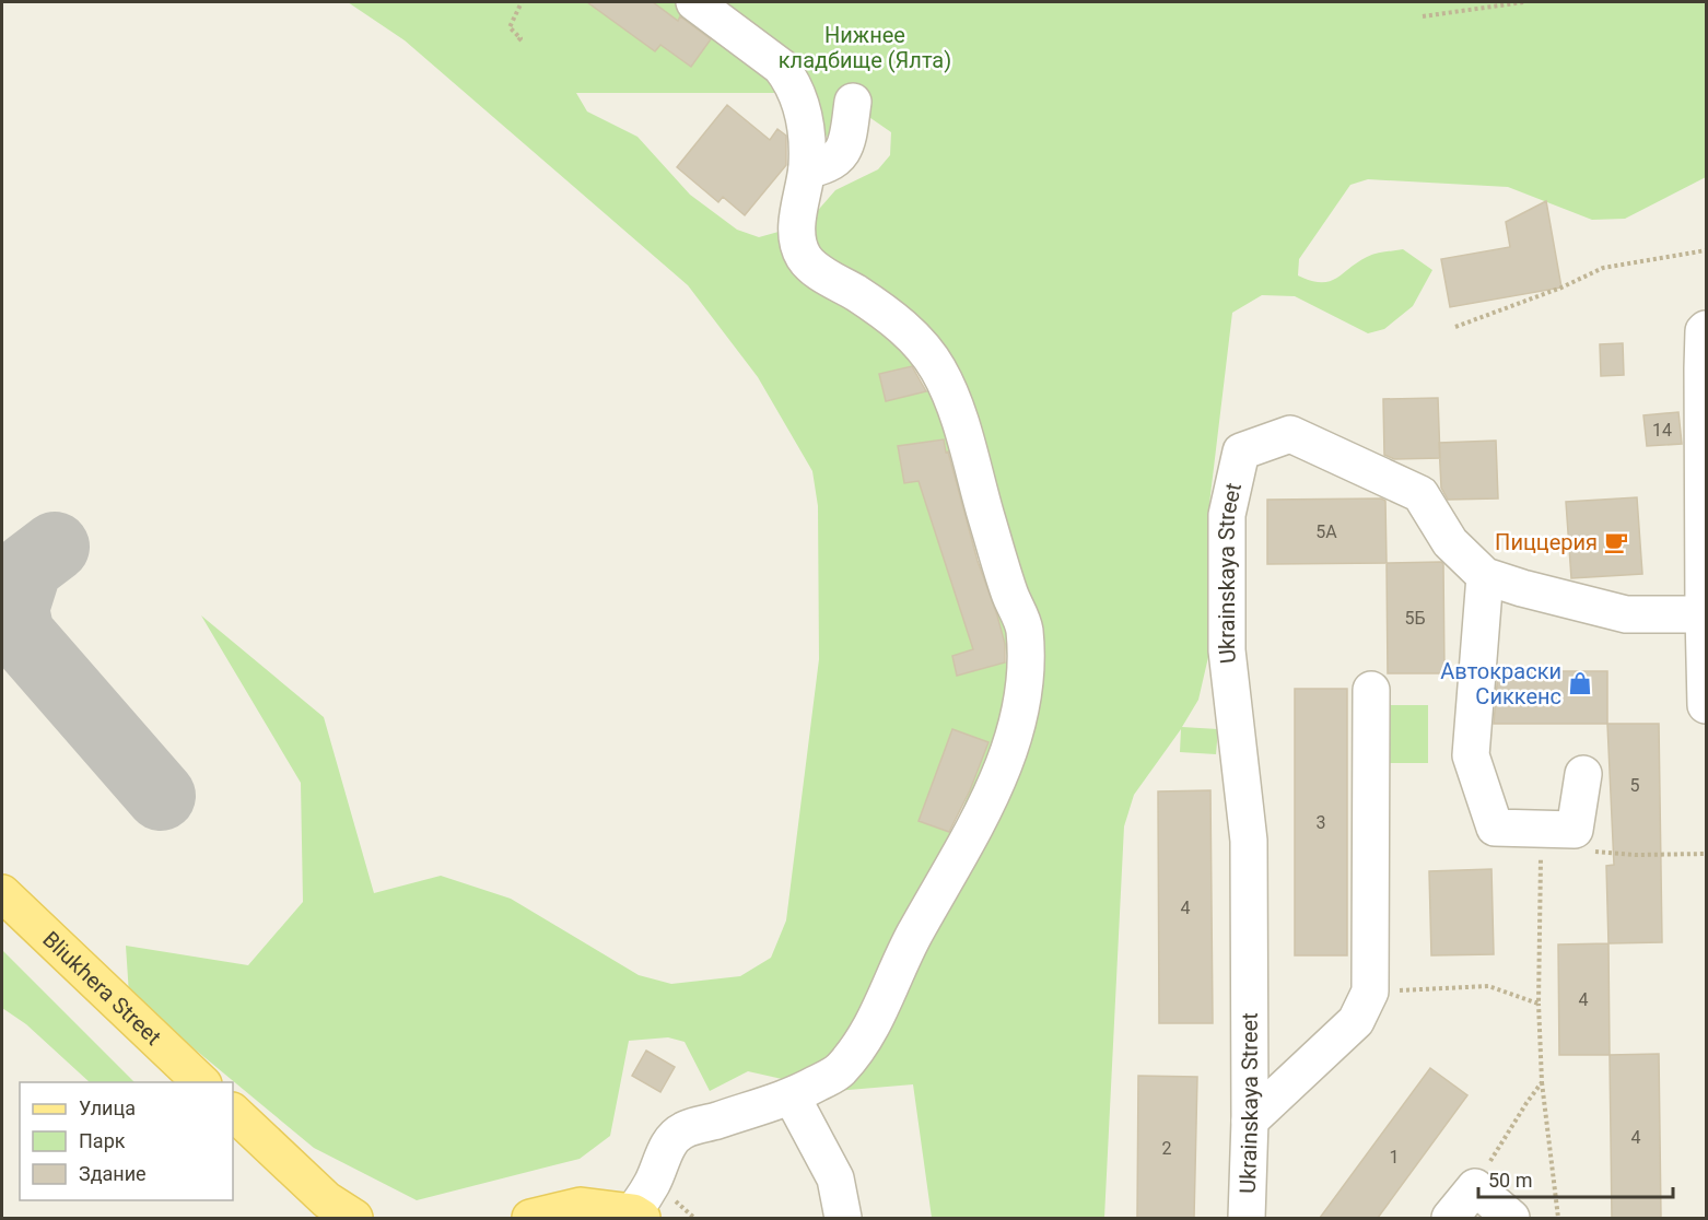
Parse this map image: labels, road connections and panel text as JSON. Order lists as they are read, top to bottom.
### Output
{
  "streets": {
    "main road": ["Bliukhera Street"],
    "street": ["Ukrainskaya Street"]
  },
  "parks": ["Нижнее кладбище (Ялта)"],
  "places": {
    "cafe": ["Пиццерия"],
    "shop": ["Автокраски Сиккенс"]
  },
  "house_numbers": [
    "14",
    "5А",
    "5Б",
    "5",
    "3",
    "4",
    "4",
    "4",
    "2",
    "1"
  ],
  "legend": ["Улица", "Парк", "Здание"],
  "scale_bar": "50 m"
}
